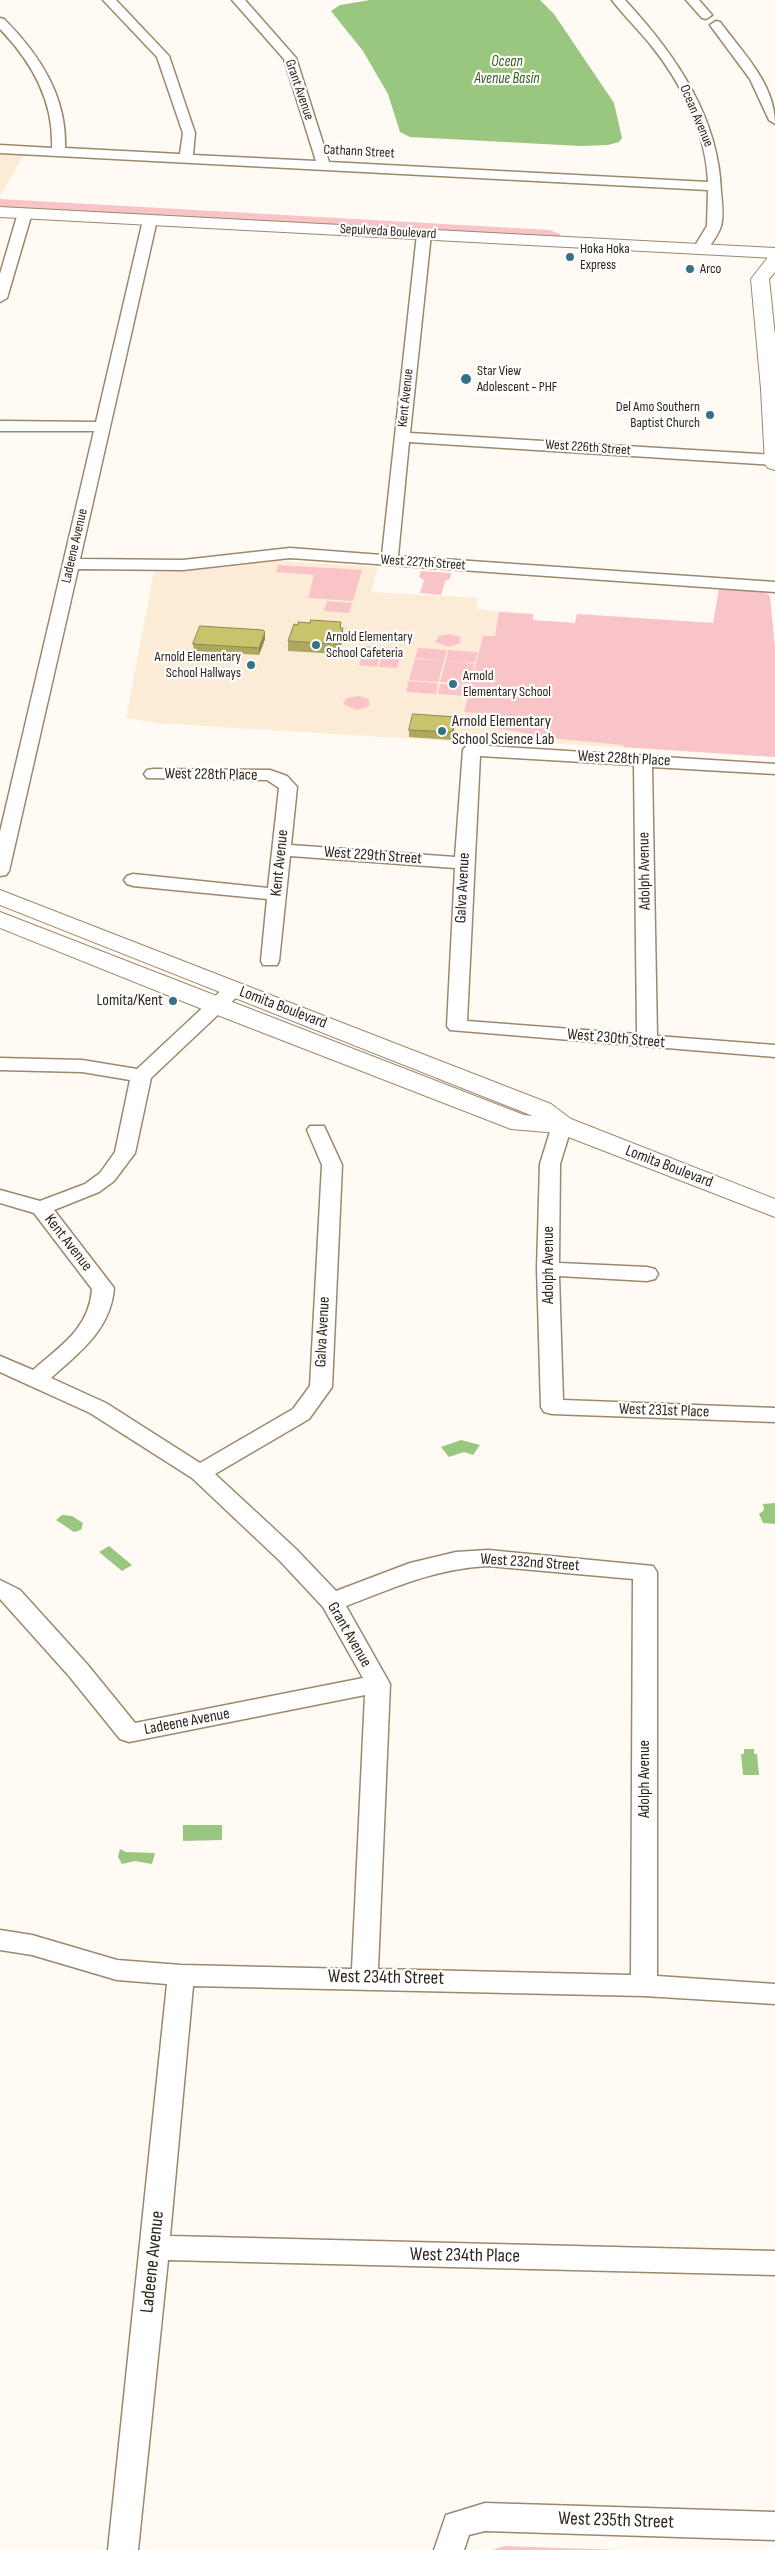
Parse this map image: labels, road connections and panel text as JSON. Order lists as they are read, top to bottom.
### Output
{
  "streets": {
    "main road": ["Sepulveda Boulevard", "Lomita Boulevard"],
    "street": [
      "Grant Avenue",
      "Ocean Avenue",
      "Cathann Street",
      "Kent Avenue",
      "West 226th Street",
      "Ladeene Avenue",
      "West 227th Street",
      "West 228th Place",
      "West 229th Street",
      "Adolph Avenue",
      "Galva Avenue",
      "West 230th Street",
      "West 231st Place",
      "West 232nd Street",
      "West 234th Street",
      "West 234th Place",
      "West 235th Street"
    ]
  },
  "crossings": [
    ["Grant Avenue", "Cathann Street"],
    ["Grant Avenue", "Kent Avenue"],
    ["Grant Avenue", "Ladeene Avenue"],
    ["Grant Avenue", "Galva Avenue"],
    ["Grant Avenue", "West 232nd Street"],
    ["Grant Avenue", "West 234th Street"],
    ["Ocean Avenue", "Cathann Street"],
    ["Ocean Avenue", "Sepulveda Boulevard"],
    ["Sepulveda Boulevard", "Kent Avenue"],
    ["Sepulveda Boulevard", "Ladeene Avenue"],
    ["Kent Avenue", "West 226th Street"],
    ["Kent Avenue", "West 227th Street"],
    ["Kent Avenue", "West 228th Place"],
    ["Kent Avenue", "West 229th Street"],
    ["Ladeene Avenue", "West 227th Street"],
    ["Ladeene Avenue", "West 234th Street"],
    ["Ladeene Avenue", "West 234th Place"],
    ["West 228th Place", "Adolph Avenue"],
    ["West 228th Place", "Galva Avenue"],
    ["West 229th Street", "Galva Avenue"],
    ["Adolph Avenue", "Lomita Boulevard"],
    ["Adolph Avenue", "West 230th Street"],
    ["Adolph Avenue", "West 231st Place"],
    ["Adolph Avenue", "West 232nd Street"],
    ["Adolph Avenue", "West 234th Street"],
    ["Galva Avenue", "West 230th Street"]
  ],
  "water": ["Ocean Avenue Basin"],
  "places": [
    "Hoka Hoka Express",
    "Arco",
    "Star View Adolescent - PHF",
    "Del Amo Southern Baptist Church",
    "Arnold Elementary School Cafeteria",
    "Arnold Elementary School Hallways",
    "Arnold Elementary School",
    "Arnold Elementary School Science Lab",
    "Lomita/Kent"
  ]
}
